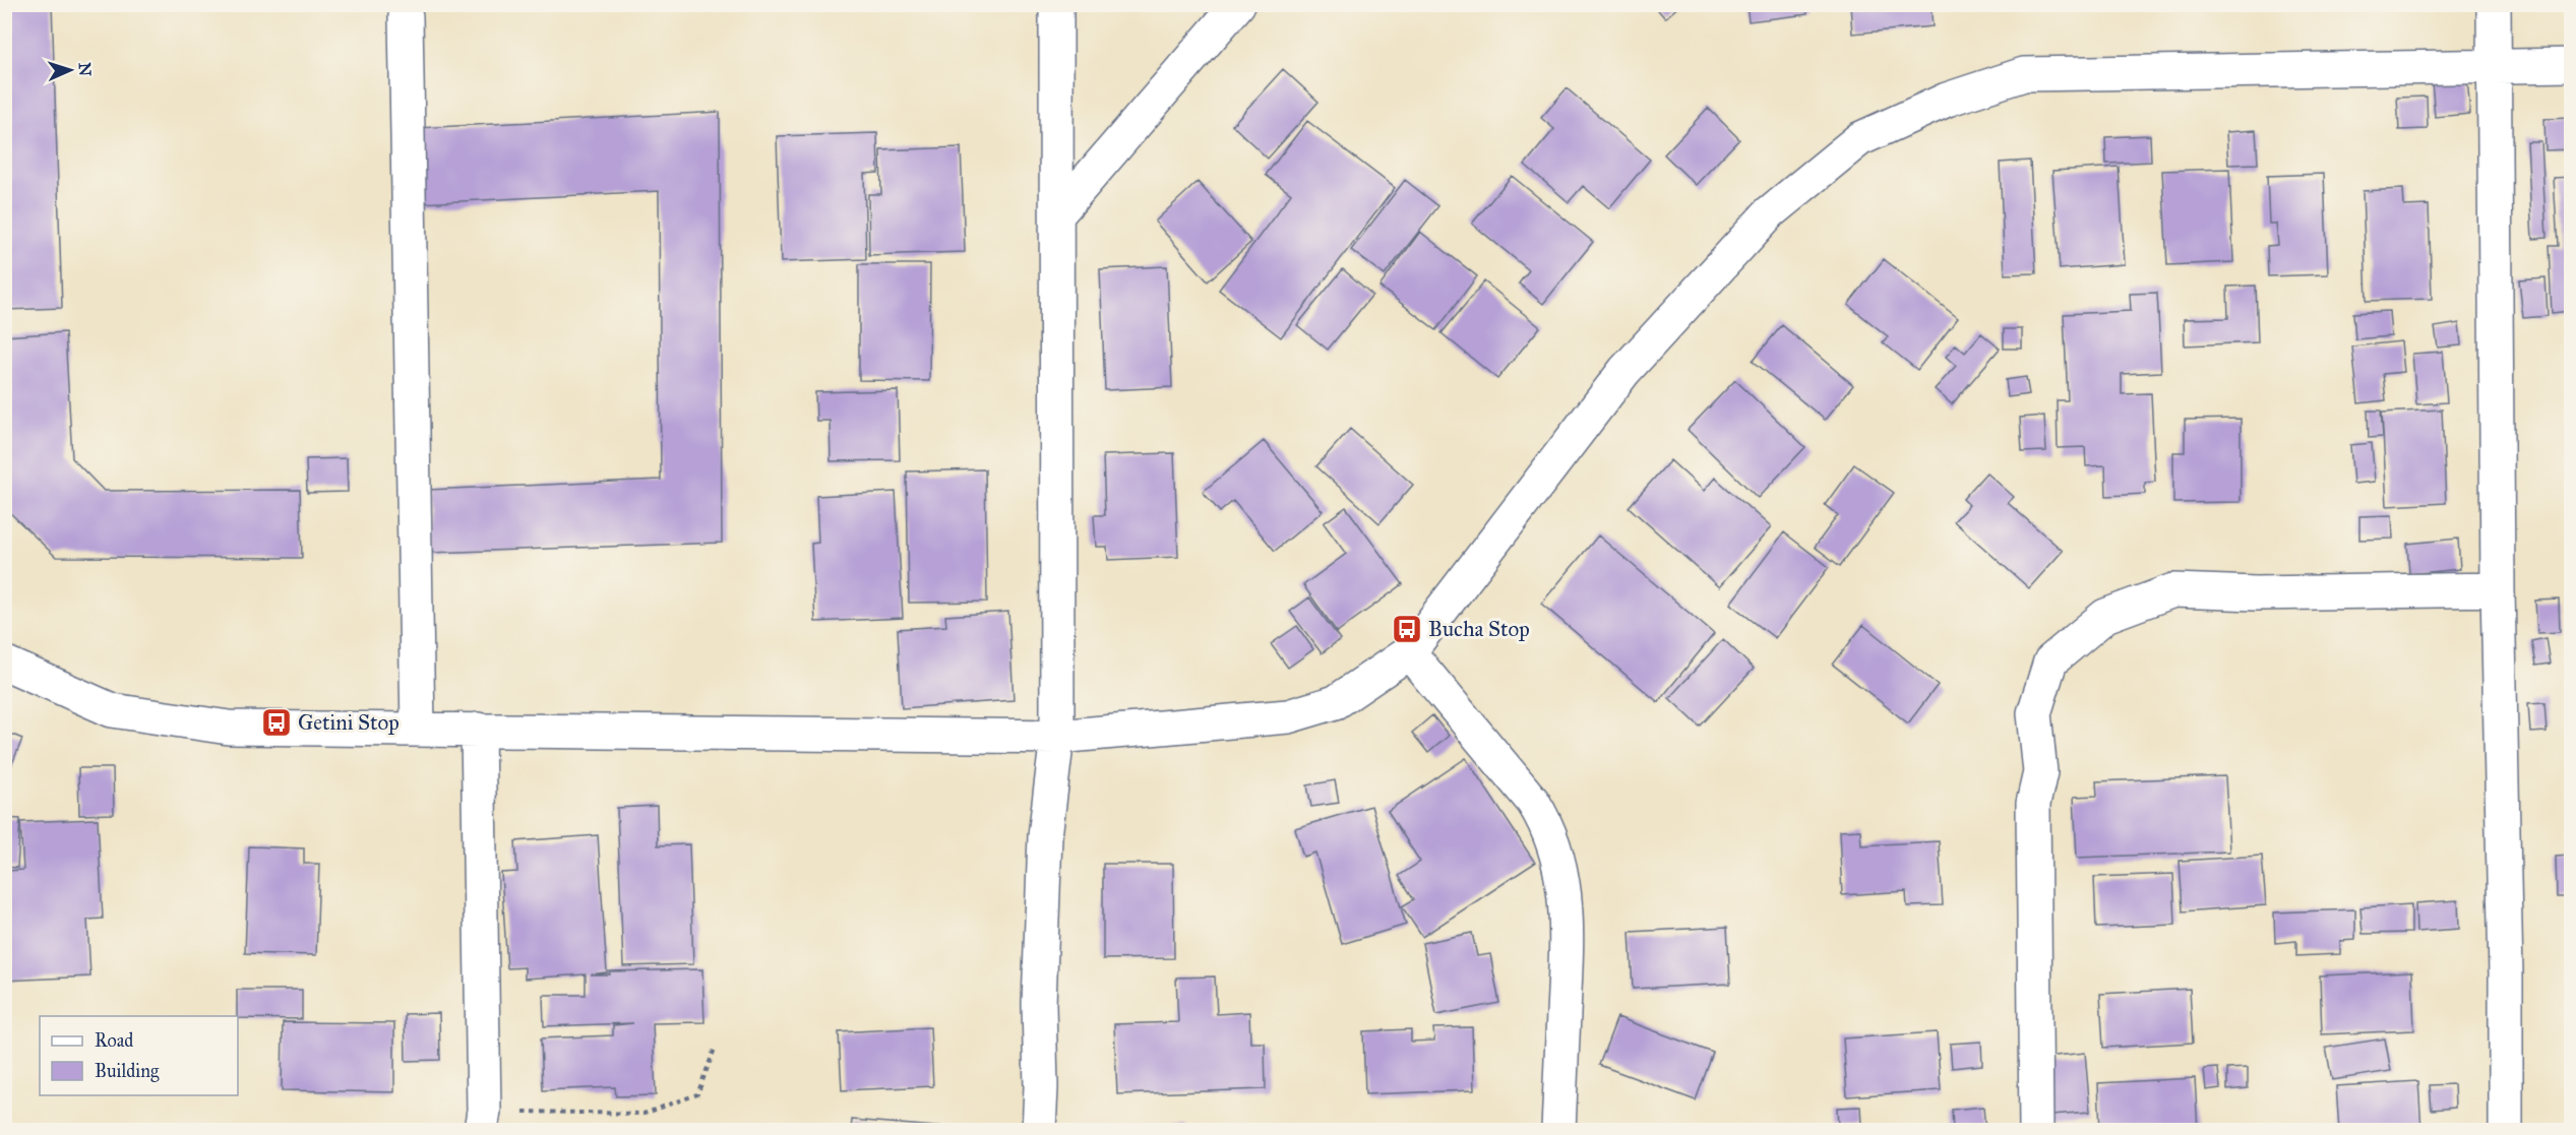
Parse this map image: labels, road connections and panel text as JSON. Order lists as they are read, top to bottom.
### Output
{
  "places": {
    "bus stop": ["Bucha Stop", "Getini Stop"]
  },
  "legend": ["Road", "Building"],
  "north": "right"
}
